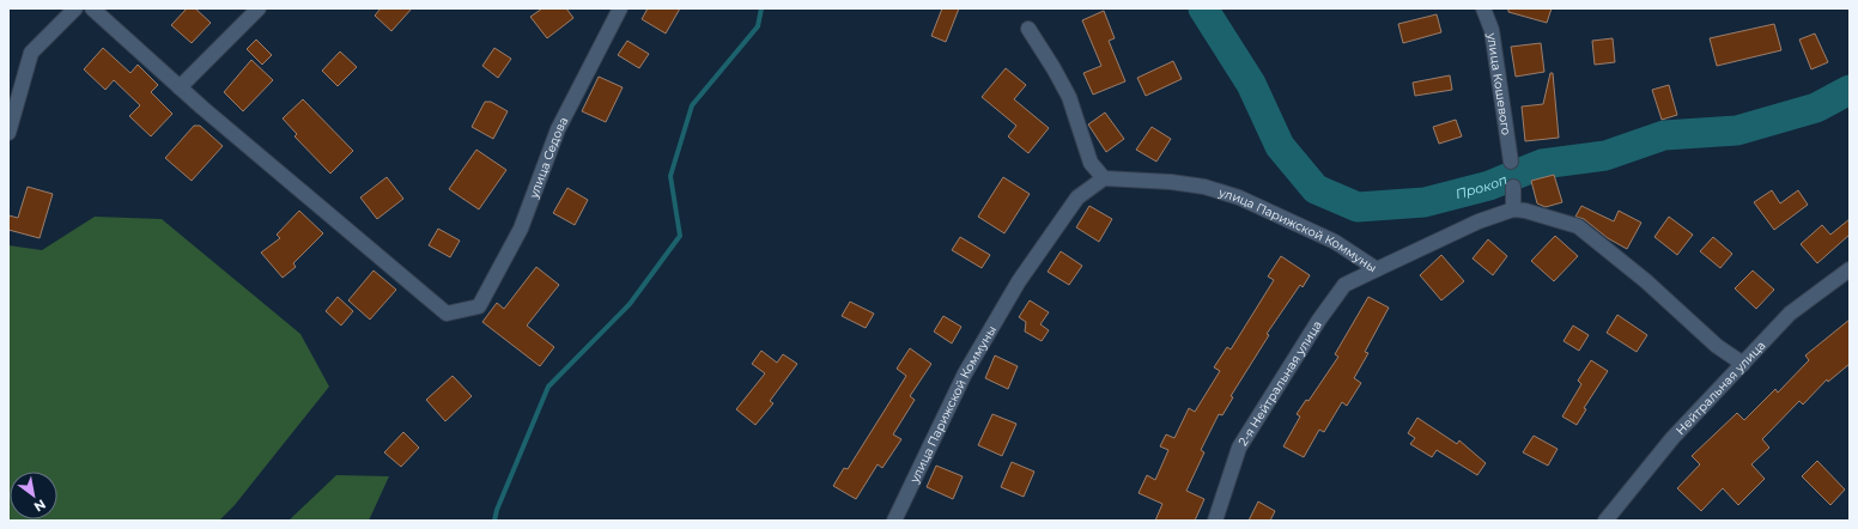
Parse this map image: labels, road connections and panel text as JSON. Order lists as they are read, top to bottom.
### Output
{
  "streets": {
    "street": [
      "улица Кошевого",
      "улица Седова",
      "улица Парижской Коммуны",
      "2-я Нейтральная улица",
      "Нейтральная улица"
    ]
  },
  "crossings": [
    ["улица Парижской Коммуны", "2-я Нейтральная улица"]
  ],
  "water": ["Прокоп"],
  "north": "bottom right"
}
